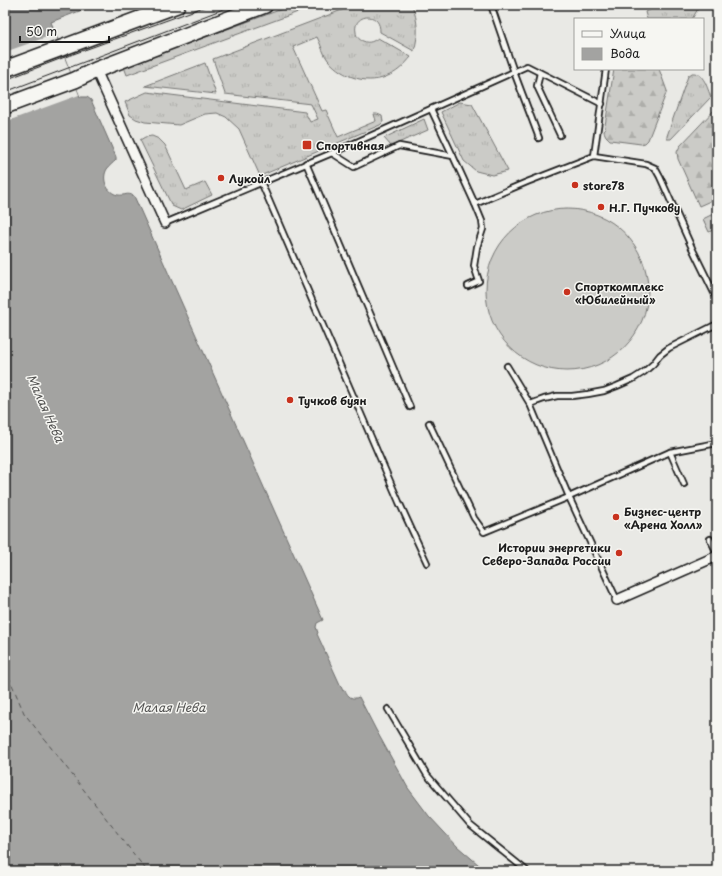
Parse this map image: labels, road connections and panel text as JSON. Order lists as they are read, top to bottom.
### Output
{
  "water": ["Малая Нева"],
  "places": {
    "transit": ["Спортивная"],
    "other": [
      "Лукойл",
      "store78",
      "Н.Г. Пучкову",
      "Спорткомплекс «Юбилейный»",
      "Тучков буян",
      "Бизнес-центр «Арена Холл»",
      "Истории энергетики Северо-Запада России"
    ]
  },
  "legend": ["Улица", "Вода"],
  "scale_bar": "50 m"
}
